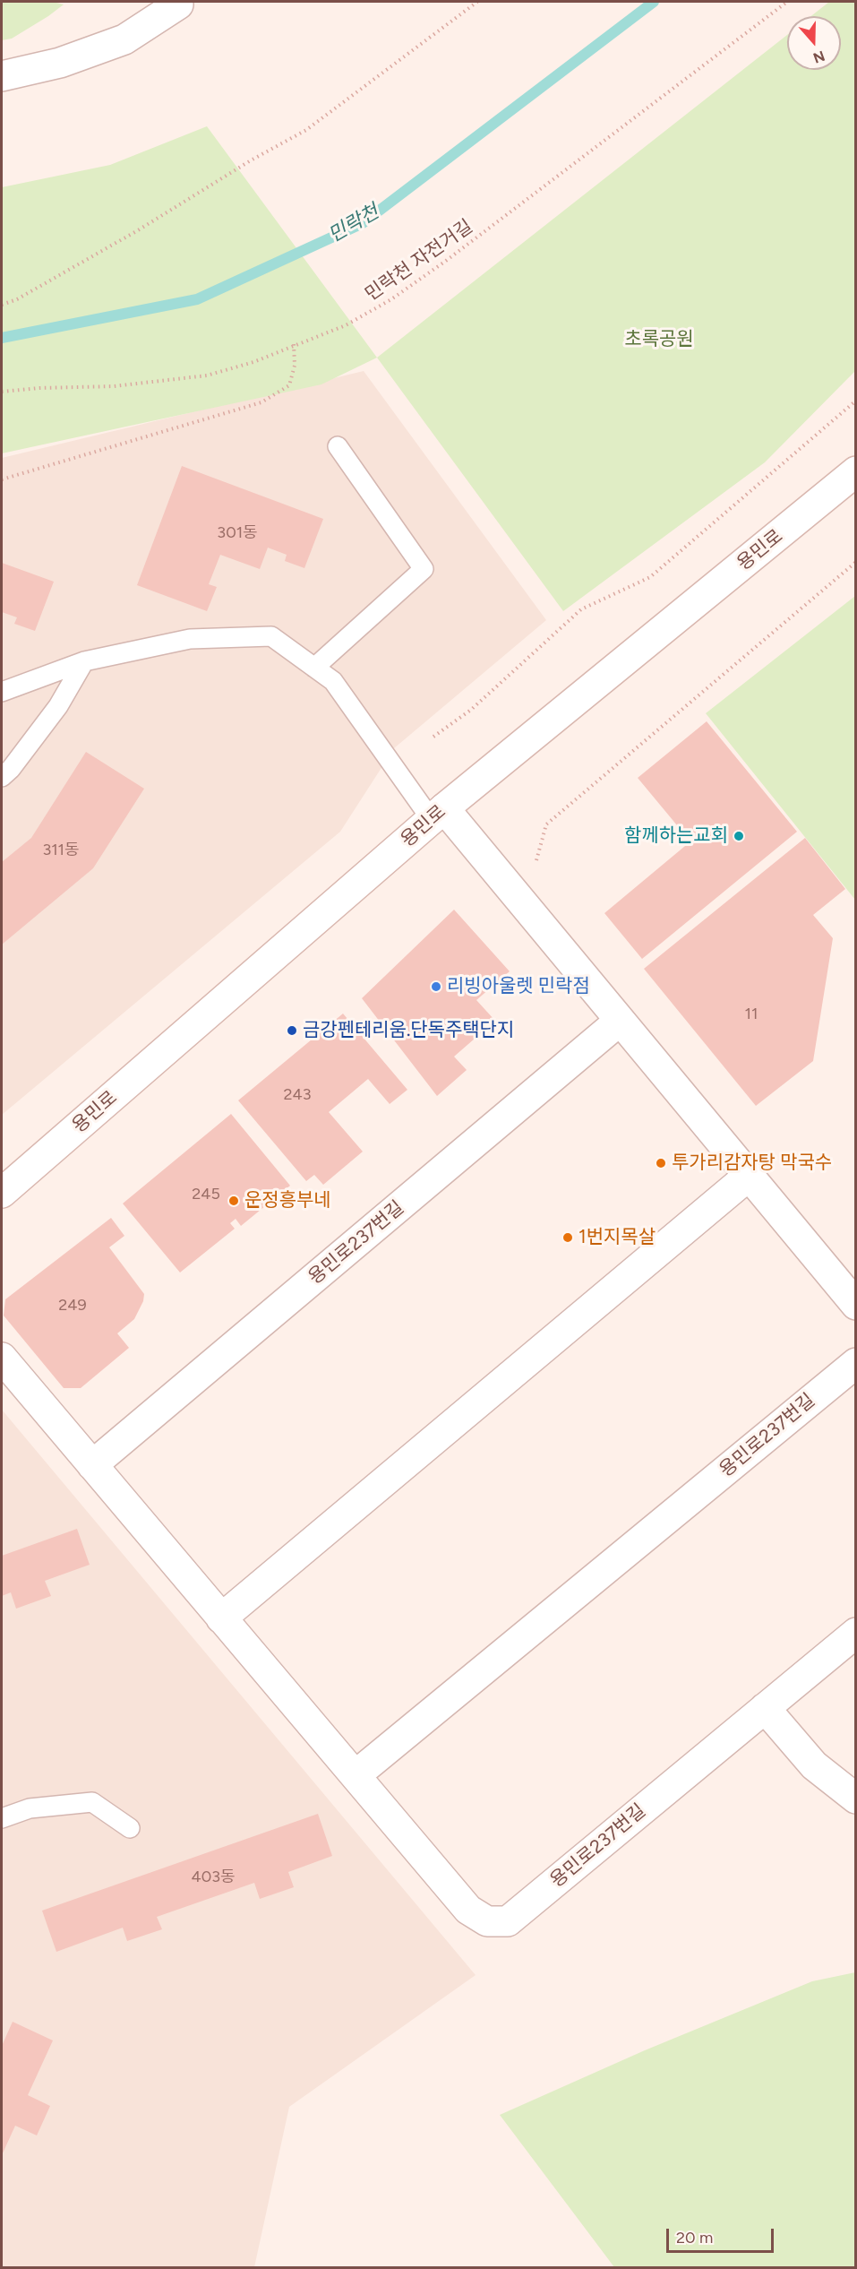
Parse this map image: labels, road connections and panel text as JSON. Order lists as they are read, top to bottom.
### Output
{
  "streets": {
    "street": ["용민로", "용민로237번길"],
    "path": ["민락천 자전거길"]
  },
  "water": ["민락천"],
  "parks": ["초록공원"],
  "places": [
    "함께하는교회",
    "리빙아울렛 민락점",
    "금강펜테리움.단독주택단지",
    "투가리감자탕 막국수",
    "운정흥부네",
    "1번지목살"
  ],
  "house_numbers": [
    "301동",
    "311동",
    "11",
    "243",
    "245",
    "249",
    "403동"
  ],
  "scale_bar": "20 m",
  "north": "bottom"
}
